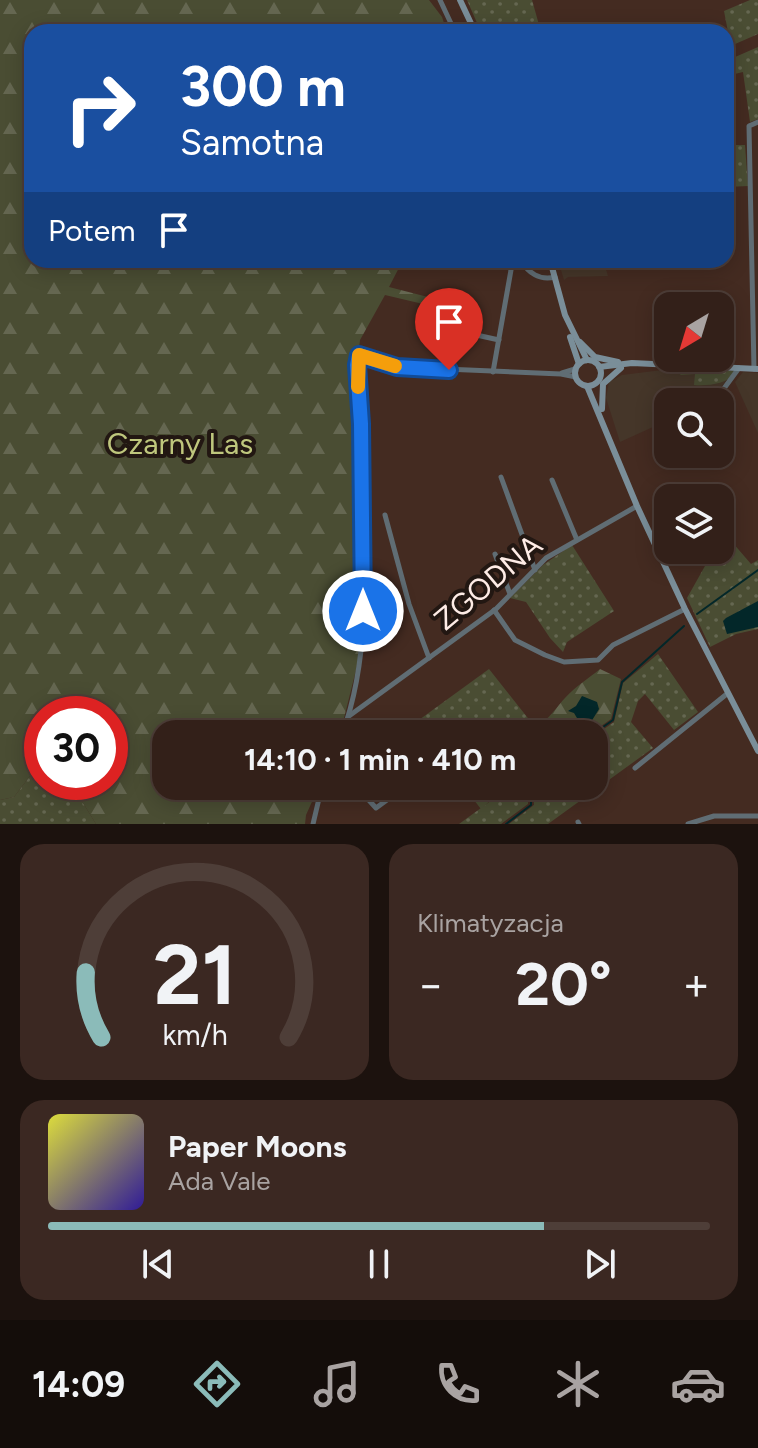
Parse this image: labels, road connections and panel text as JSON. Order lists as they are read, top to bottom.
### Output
{
  "streets": {
    "street": ["ZGODNA"]
  },
  "parks": ["Czarny Las"],
  "north": "bottom left",
  "page": {
    "turn": ["300 m", "Samotna"],
    "then": "Potem",
    "limit": "30",
    "trip": "14:10 · 1 min · 410 m",
    "tile": "Klimatyzacja",
    "heat": ["−", "20°", "+"],
    "song": ["Paper Moons", "Ada Vale"],
    "tabs": "14:09",
    "gauge": ["21", "km/h"]
  }
}
